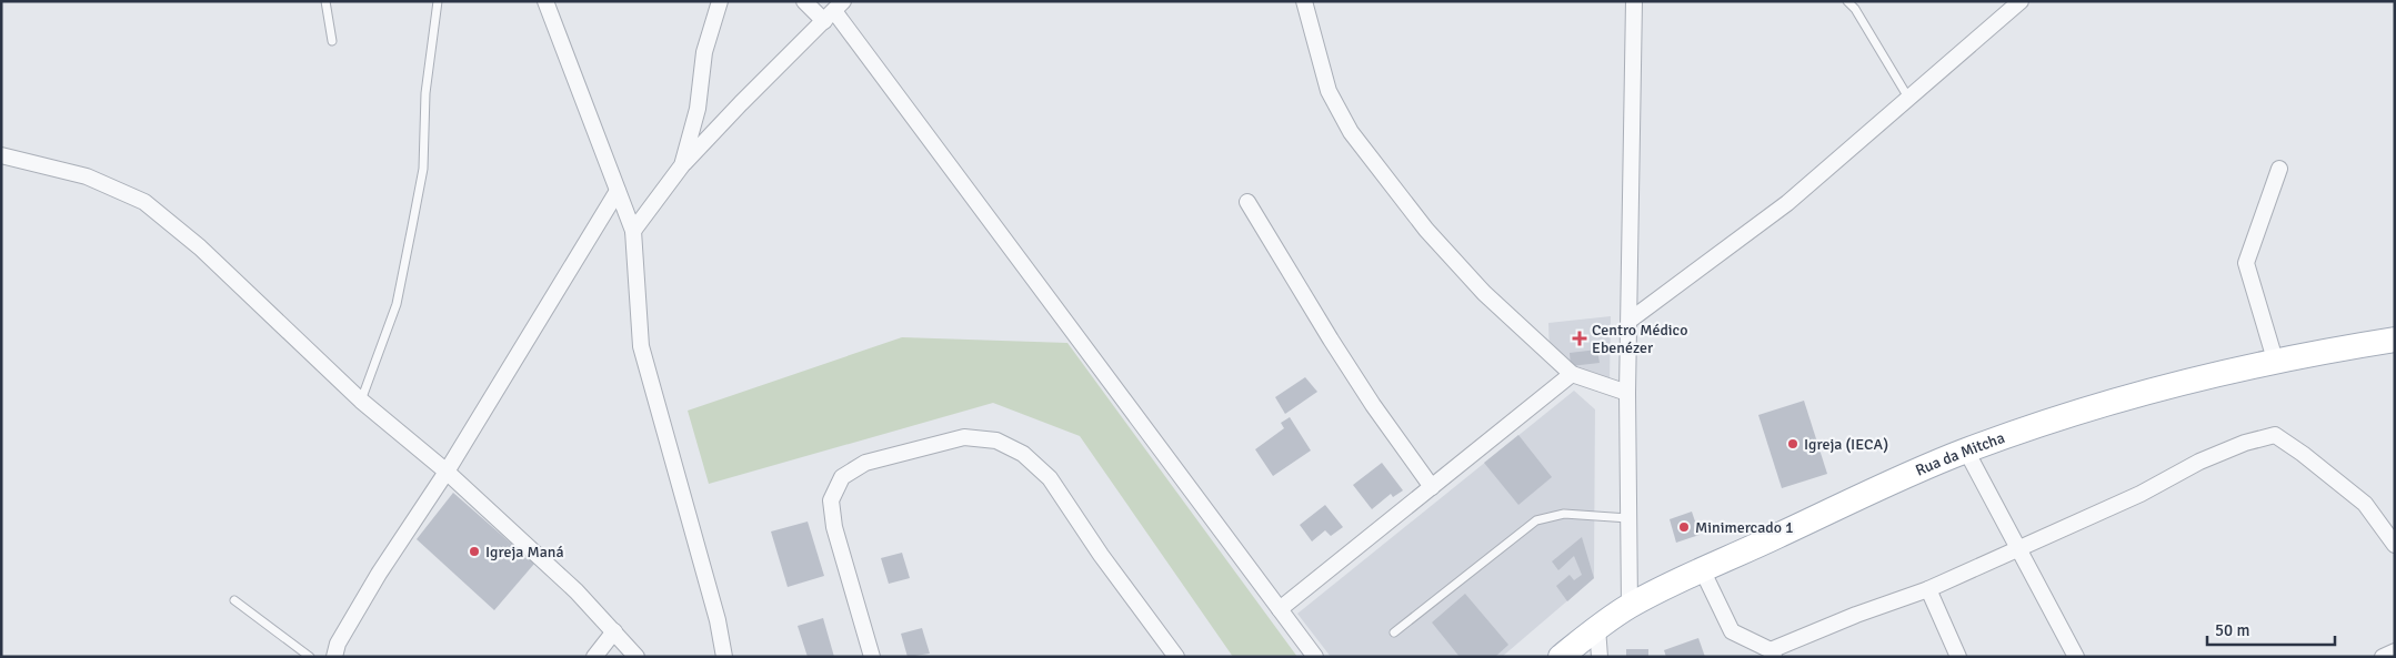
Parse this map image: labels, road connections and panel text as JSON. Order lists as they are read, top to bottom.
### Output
{
  "streets": {
    "main road": ["Rua da Mitcha"]
  },
  "places": {
    "health": ["Centro Médico Ebenézer"],
    "other": ["Igreja (IECA)", "Minimercado 1", "Igreja Maná"]
  },
  "scale_bar": "50 m"
}
